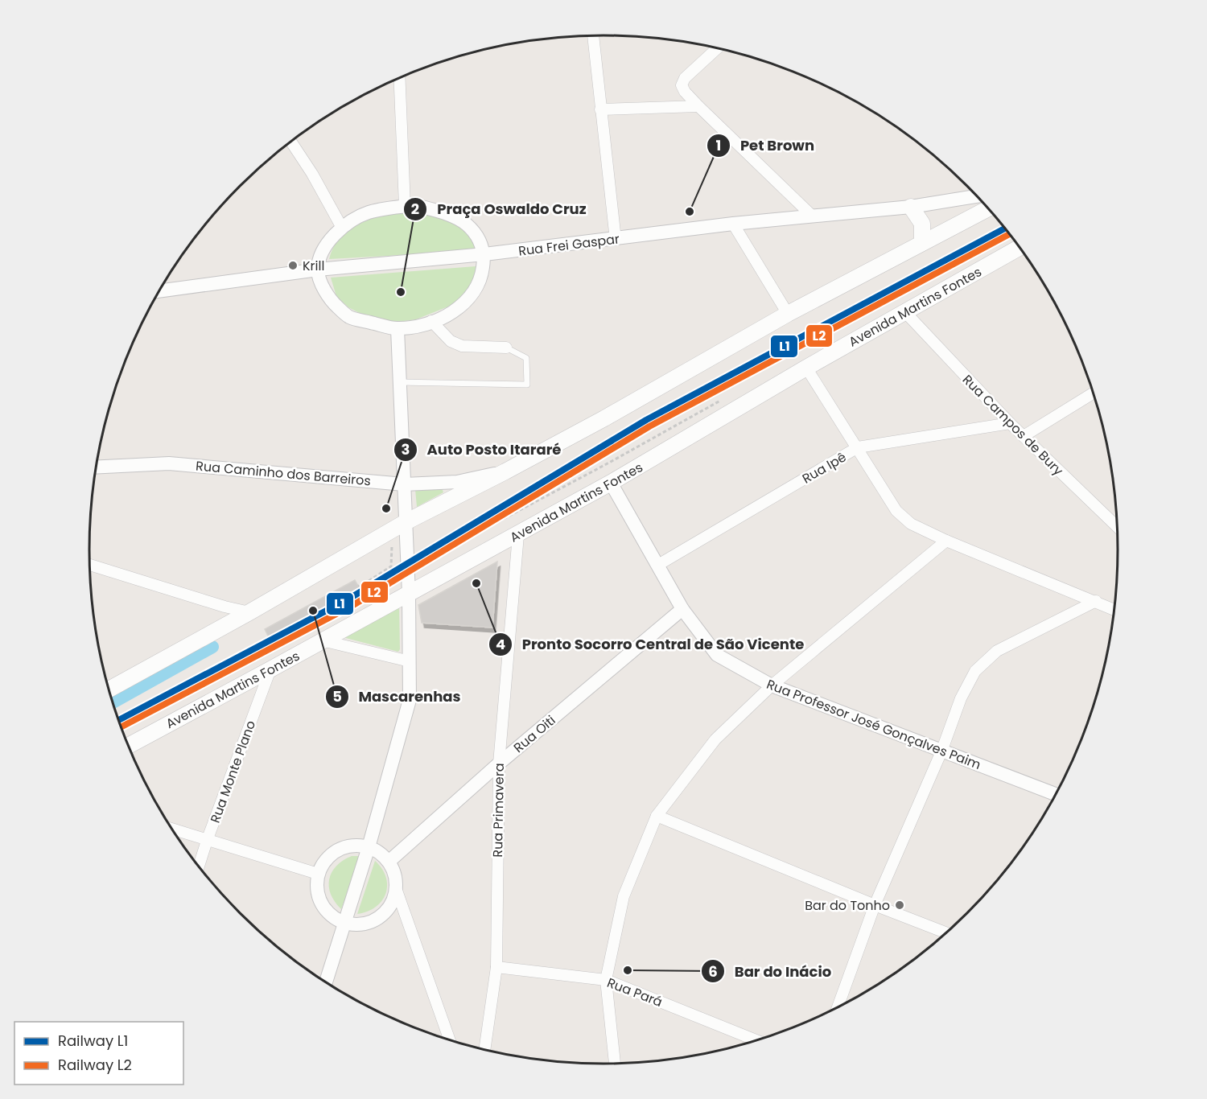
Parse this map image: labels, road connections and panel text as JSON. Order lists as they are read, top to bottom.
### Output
{
  "streets": {
    "main road": ["Avenida Martins Fontes"],
    "street": [
      "Rua Frei Gaspar",
      "Rua Campos de Bury",
      "Rua Ipê",
      "Rua Caminho dos Barreiros",
      "Rua Professor José Gonçalves Paim",
      "Rua Oiti",
      "Rua Monte Plano",
      "Rua Primavera",
      "Rua Pará"
    ]
  },
  "crossings": [
    ["Avenida Martins Fontes", "Rua Campos de Bury"],
    ["Avenida Martins Fontes", "Rua Professor José Gonçalves Paim"],
    ["Avenida Martins Fontes", "Rua Monte Plano"],
    ["Avenida Martins Fontes", "Rua Primavera"],
    ["Rua Campos de Bury", "Rua Ipê"],
    ["Rua Ipê", "Rua Professor José Gonçalves Paim"],
    ["Rua Professor José Gonçalves Paim", "Rua Oiti"],
    ["Rua Oiti", "Rua Primavera"],
    ["Rua Primavera", "Rua Pará"]
  ],
  "places": [
    "Pet Brown",
    "Krill",
    "Praça Oswaldo Cruz",
    "Auto Posto Itararé",
    "Pronto Socorro Central de São Vicente",
    "Mascarenhas",
    "Bar do Tonho",
    "Bar do Inácio"
  ],
  "lines": ["rail line L1", "rail line L2"],
  "legend": ["Railway L1", "Railway L2"]
}
